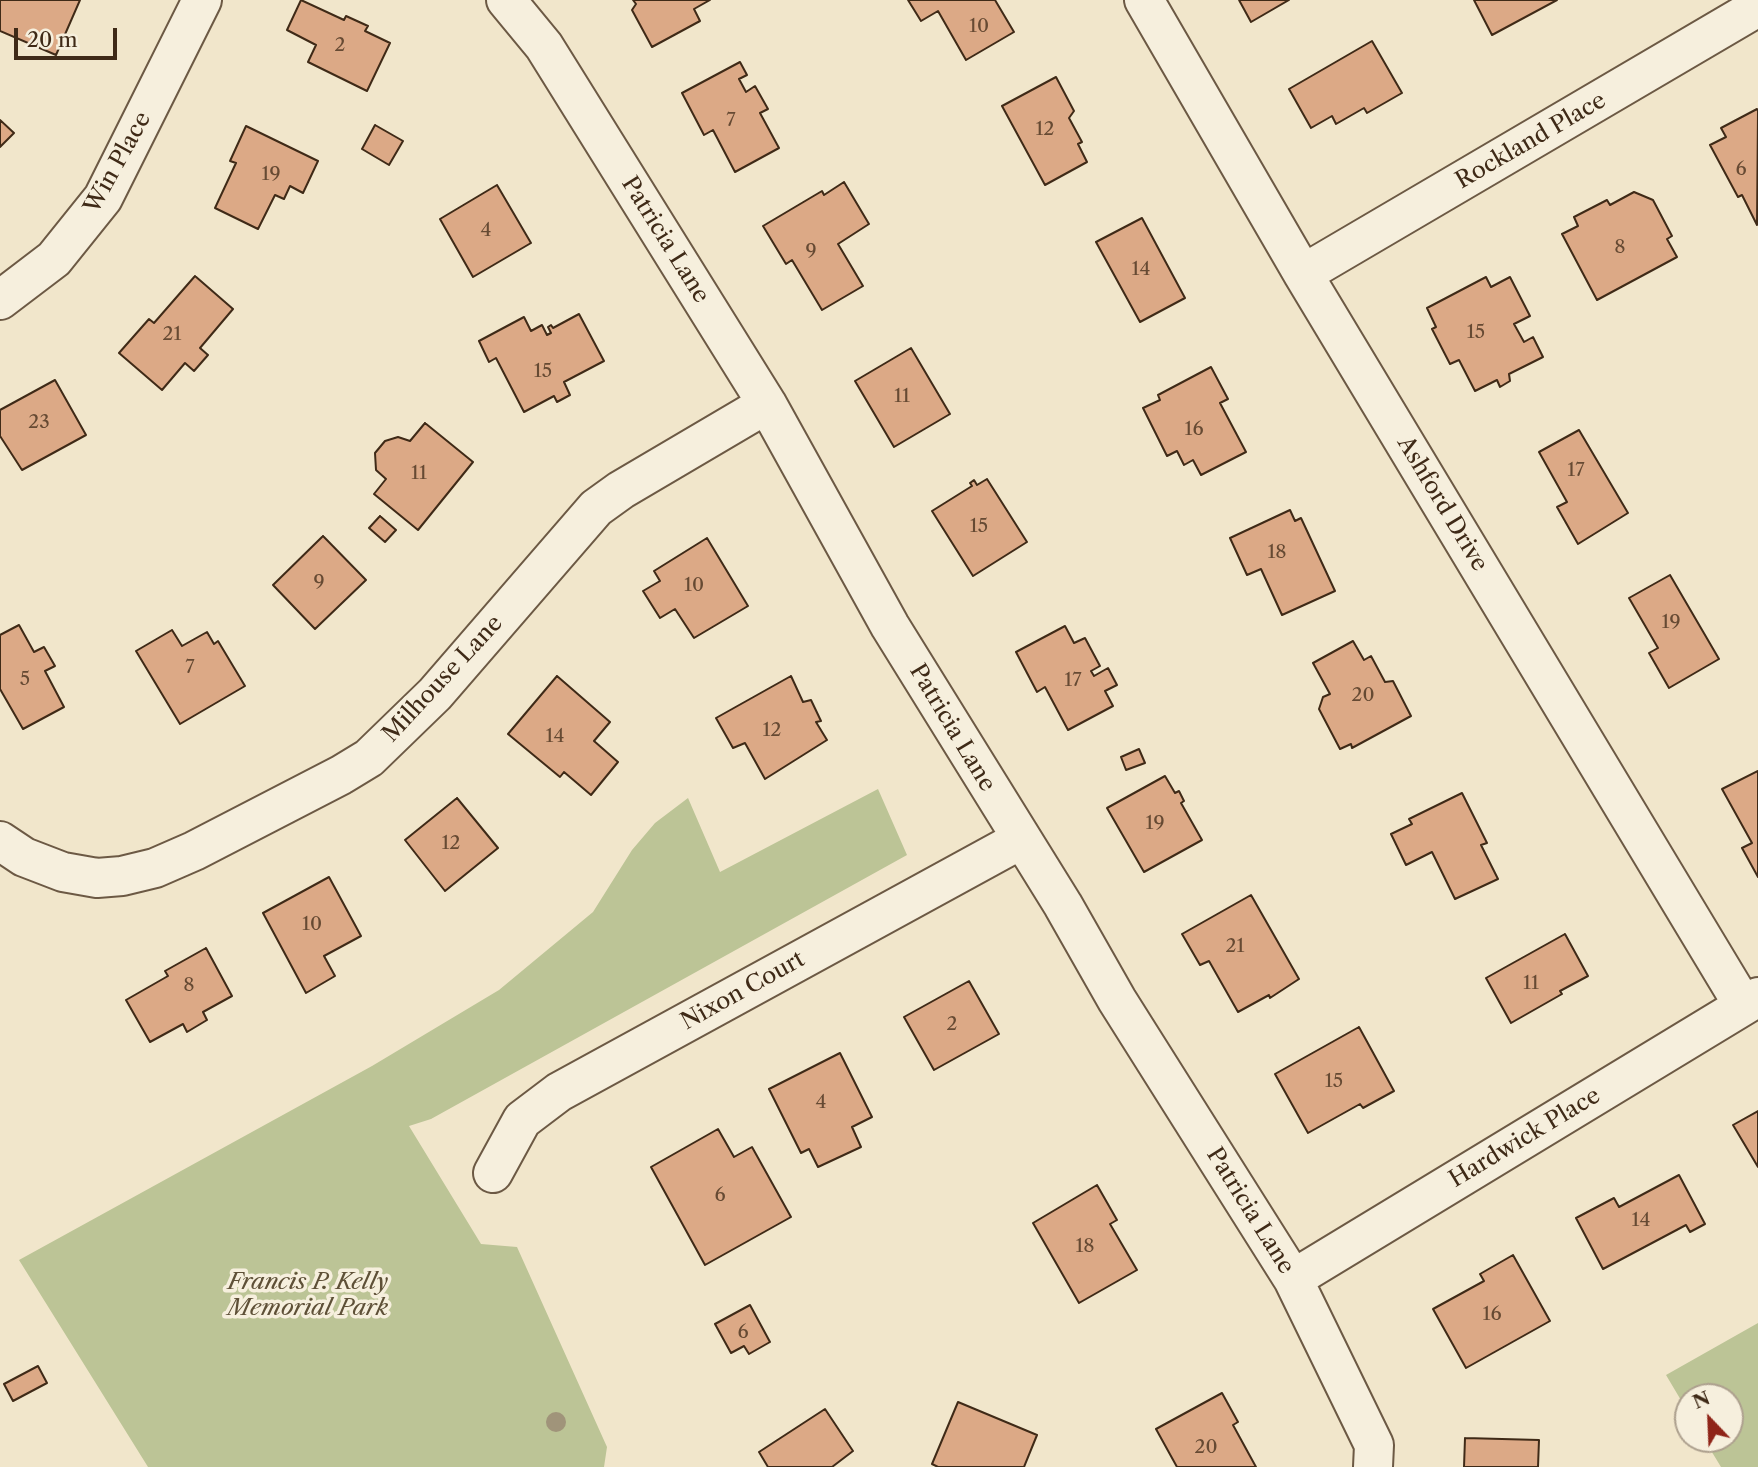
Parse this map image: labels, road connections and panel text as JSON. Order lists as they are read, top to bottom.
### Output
{
  "streets": {
    "street": [
      "Rockland Place",
      "Win Place",
      "Patricia Lane",
      "Ashford Drive",
      "Milhouse Lane",
      "Nixon Court",
      "Hardwick Place"
    ]
  },
  "crossings": [
    ["Rockland Place", "Ashford Drive"],
    ["Patricia Lane", "Milhouse Lane"],
    ["Patricia Lane", "Nixon Court"],
    ["Patricia Lane", "Hardwick Place"],
    ["Ashford Drive", "Hardwick Place"]
  ],
  "parks": ["Francis P. Kelly Memorial Park"],
  "house_numbers": [
    "10",
    "2",
    "7",
    "12",
    "6",
    "19",
    "4",
    "8",
    "9",
    "14",
    "15",
    "21",
    "15",
    "11",
    "23",
    "16",
    "17",
    "11",
    "15",
    "18",
    "9",
    "10",
    "19",
    "7",
    "5",
    "17",
    "20",
    "12",
    "14",
    "19",
    "12",
    "10",
    "21",
    "11",
    "8",
    "2",
    "15",
    "4",
    "6",
    "14",
    "18",
    "16",
    "6",
    "20"
  ],
  "scale_bar": "20 m",
  "north": "top left"
}
